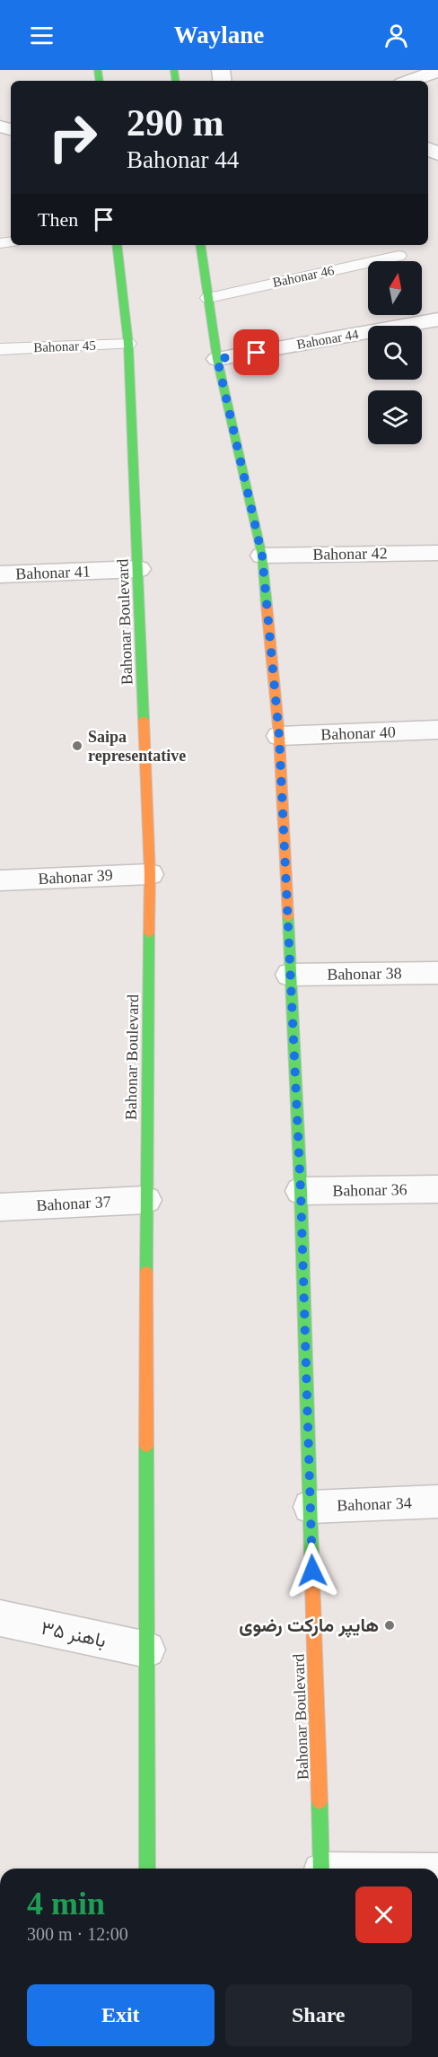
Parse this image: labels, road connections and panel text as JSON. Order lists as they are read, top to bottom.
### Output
{
  "streets": {
    "main road": ["Bahonar Boulevard"],
    "street": [
      "Bahonar 44",
      "Bahonar 42",
      "Bahonar 41",
      "Bahonar 40",
      "Bahonar 39",
      "Bahonar 38",
      "Bahonar 36",
      "Bahonar 37",
      "Bahonar 34",
      "باهنر ۳۵"
    ],
    "lane": ["Bahonar 46", "Bahonar 45"]
  },
  "crossings": [
    ["Bahonar 46", "Bahonar Boulevard"],
    ["Bahonar 44", "Bahonar Boulevard"],
    ["Bahonar 45", "Bahonar Boulevard"],
    ["Bahonar 42", "Bahonar Boulevard"],
    ["Bahonar 41", "Bahonar Boulevard"],
    ["Bahonar Boulevard", "Bahonar 40"],
    ["Bahonar Boulevard", "Bahonar 39"],
    ["Bahonar Boulevard", "Bahonar 38"],
    ["Bahonar Boulevard", "Bahonar 36"],
    ["Bahonar Boulevard", "Bahonar 37"],
    ["Bahonar Boulevard", "Bahonar 34"],
    ["Bahonar Boulevard", "باهنر ۳۵"]
  ],
  "places": ["Saipa representative", "هایپر مارکت رضوی"],
  "north": "top",
  "page": {
    "header": "Waylane",
    "turn": ["290 m", "Bahonar 44"],
    "then": "Then",
    "heading": ["4 min", "300 m · 12:00"],
    "buttons": ["Exit", "Share"]
  }
}
